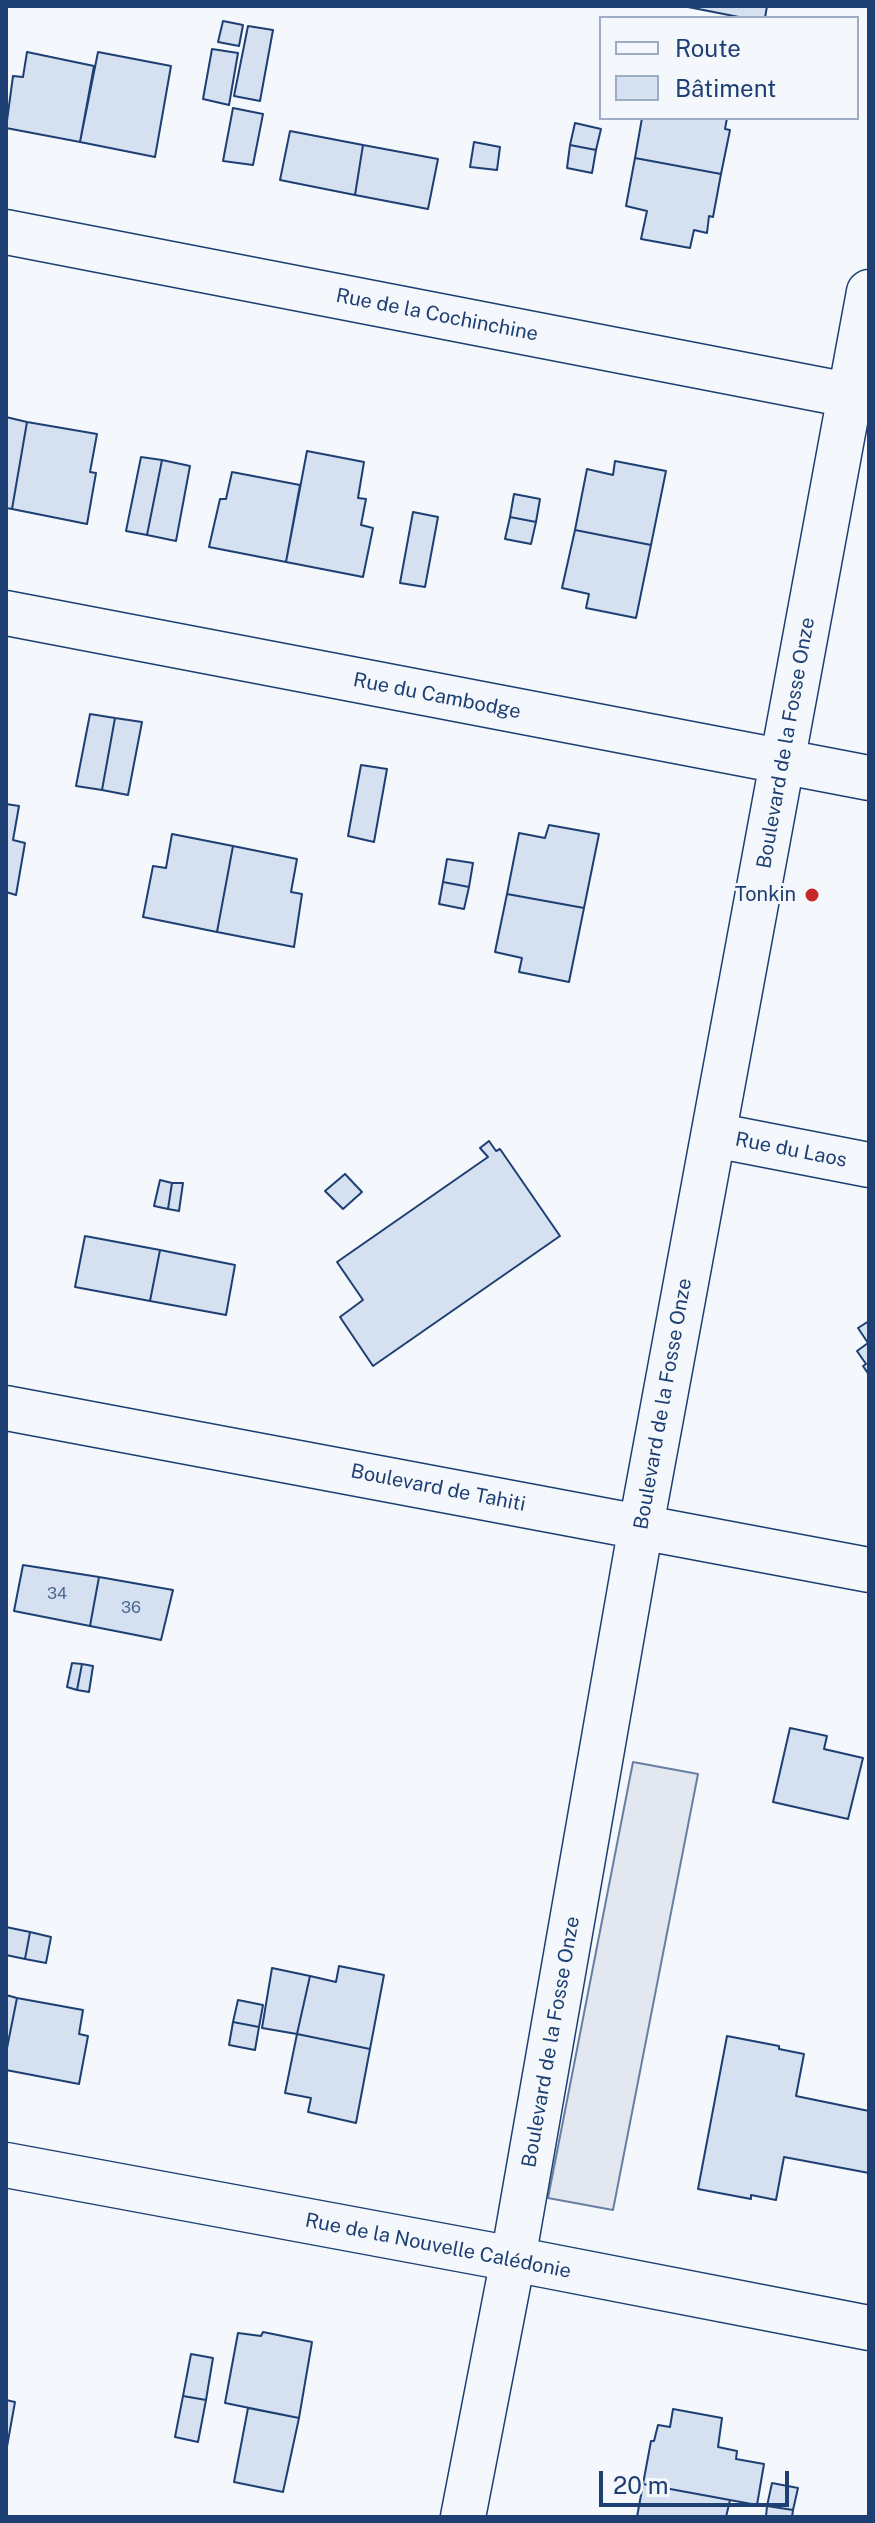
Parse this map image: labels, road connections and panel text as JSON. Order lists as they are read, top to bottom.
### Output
{
  "streets": {
    "street": [
      "Rue de la Cochinchine",
      "Rue du Cambodge",
      "Boulevard de la Fosse Onze",
      "Rue du Laos",
      "Boulevard de Tahiti",
      "Rue de la Nouvelle Calédonie"
    ]
  },
  "crossings": [
    ["Rue de la Cochinchine", "Boulevard de la Fosse Onze"],
    ["Rue du Cambodge", "Boulevard de la Fosse Onze"],
    ["Boulevard de la Fosse Onze", "Rue du Laos"],
    ["Boulevard de la Fosse Onze", "Boulevard de Tahiti"],
    ["Boulevard de la Fosse Onze", "Rue de la Nouvelle Calédonie"]
  ],
  "places": ["Tonkin"],
  "house_numbers": ["34", "36"],
  "legend": ["Route", "Bâtiment"],
  "scale_bar": "20 m"
}
